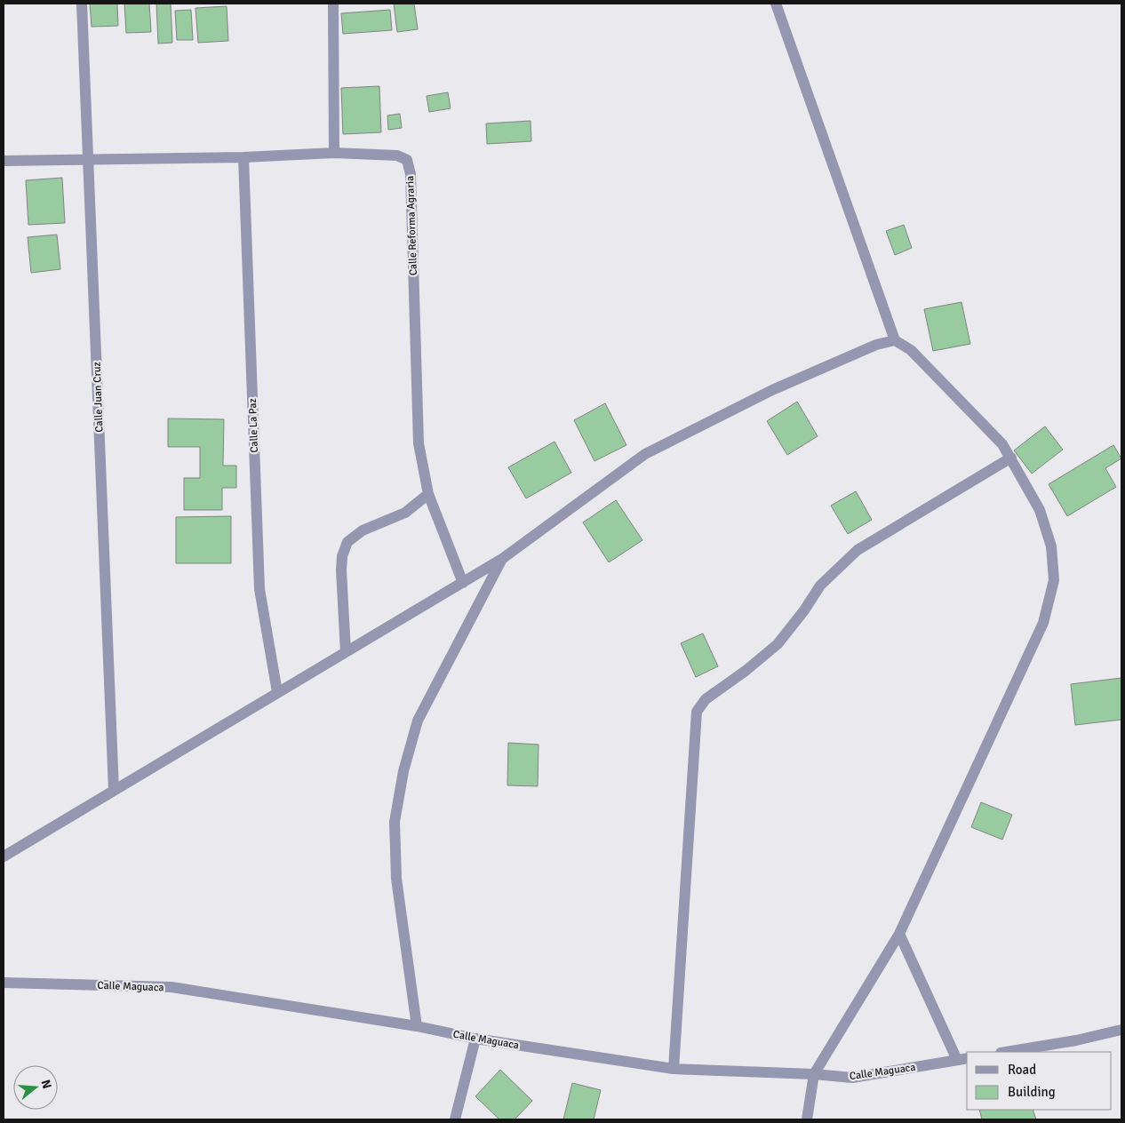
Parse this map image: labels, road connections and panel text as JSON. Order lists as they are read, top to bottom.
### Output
{
  "streets": {
    "street": [
      "Calle Reforma Agraria",
      "Calle Juan Cruz",
      "Calle La Paz",
      "Calle Maguaca"
    ]
  },
  "crossings": [
    ["Calle Reforma Agraria", "Calle Juan Cruz"],
    ["Calle Reforma Agraria", "Calle La Paz"]
  ],
  "legend": ["Road", "Building"],
  "north": "right"
}
